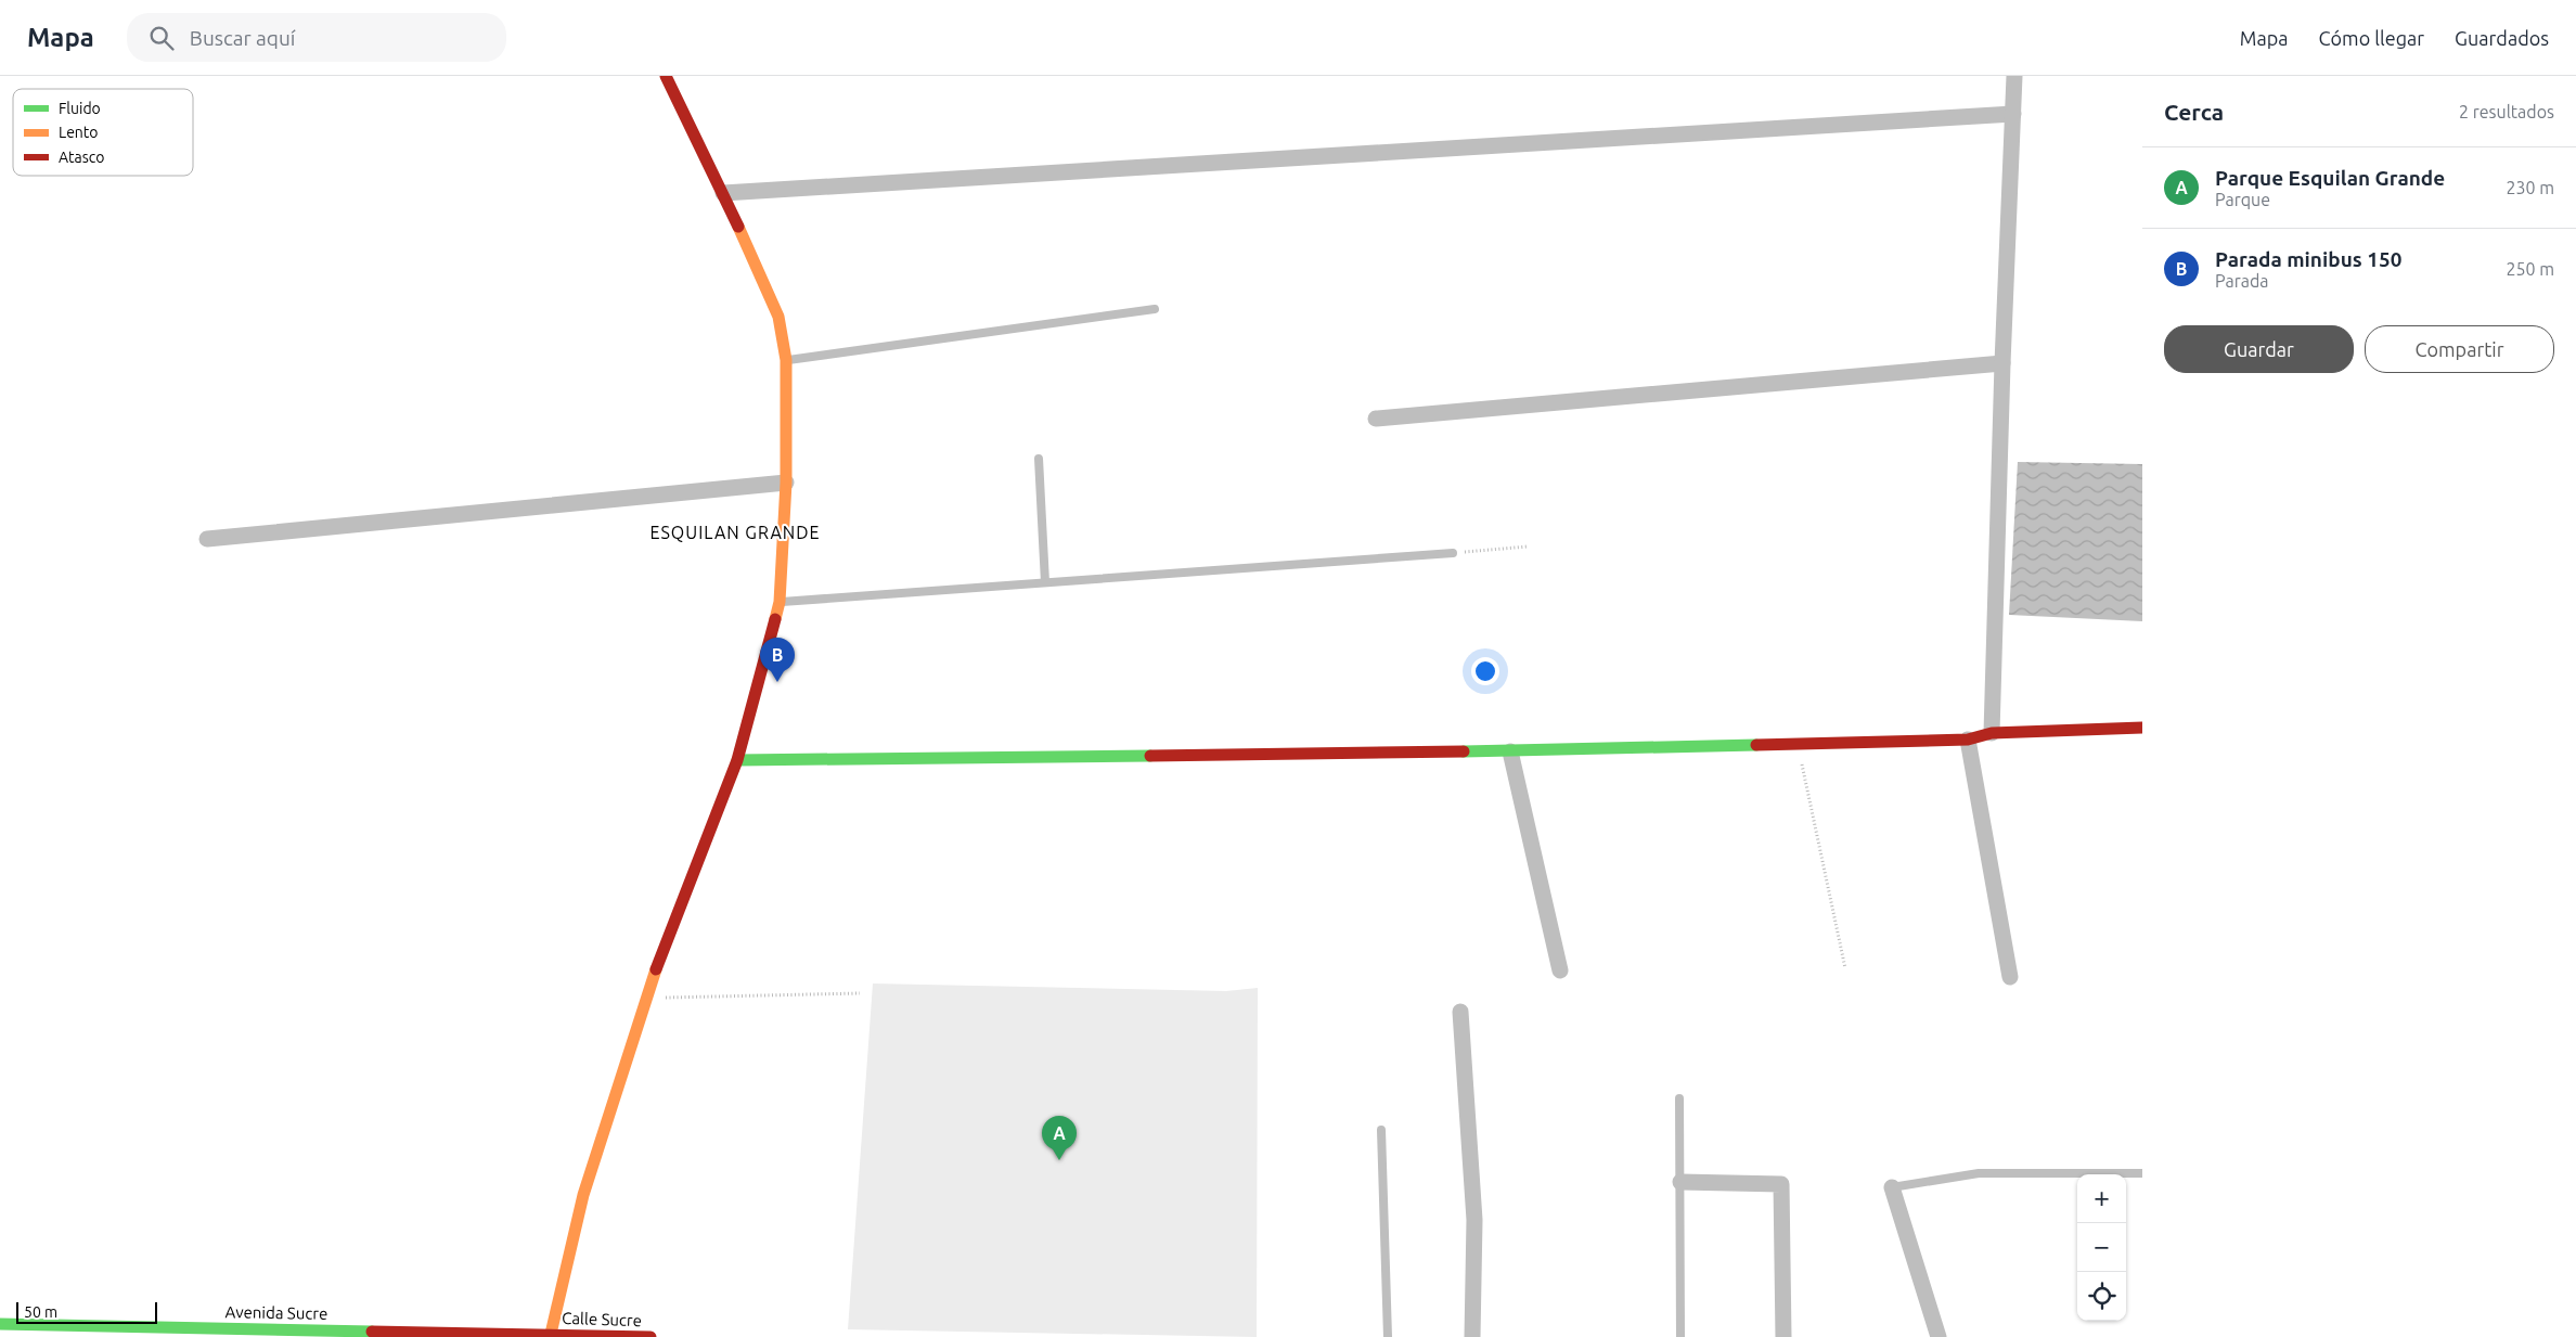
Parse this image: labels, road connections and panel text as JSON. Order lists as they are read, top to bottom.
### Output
{
  "streets": {
    "street": ["Avenida Sucre", "Calle Sucre"]
  },
  "crossings": [
    ["Avenida Sucre", "Calle Sucre"]
  ],
  "districts": ["ESQUILAN GRANDE"],
  "legend": ["Fluido", "Lento", "Atasco"],
  "scale_bar": "50 m",
  "page": {
    "header": "Mapa",
    "search": "Buscar aquí",
    "nav": ["Mapa", "Cómo llegar", "Guardados"],
    "heading": ["Cerca", "2 resultados"],
    "list": [
      {
        "mark": "A",
        "name": "Parque Esquilan Grande",
        "note": "Parque",
        "value": "230 m"
      },
      {
        "mark": "B",
        "name": "Parada minibus 150",
        "note": "Parada",
        "value": "250 m"
      }
    ],
    "buttons": ["Guardar", "Compartir"],
    "pins": ["B", "A"],
    "map_buttons": ["+", "−"],
    "scale": "50 m"
  }
}
